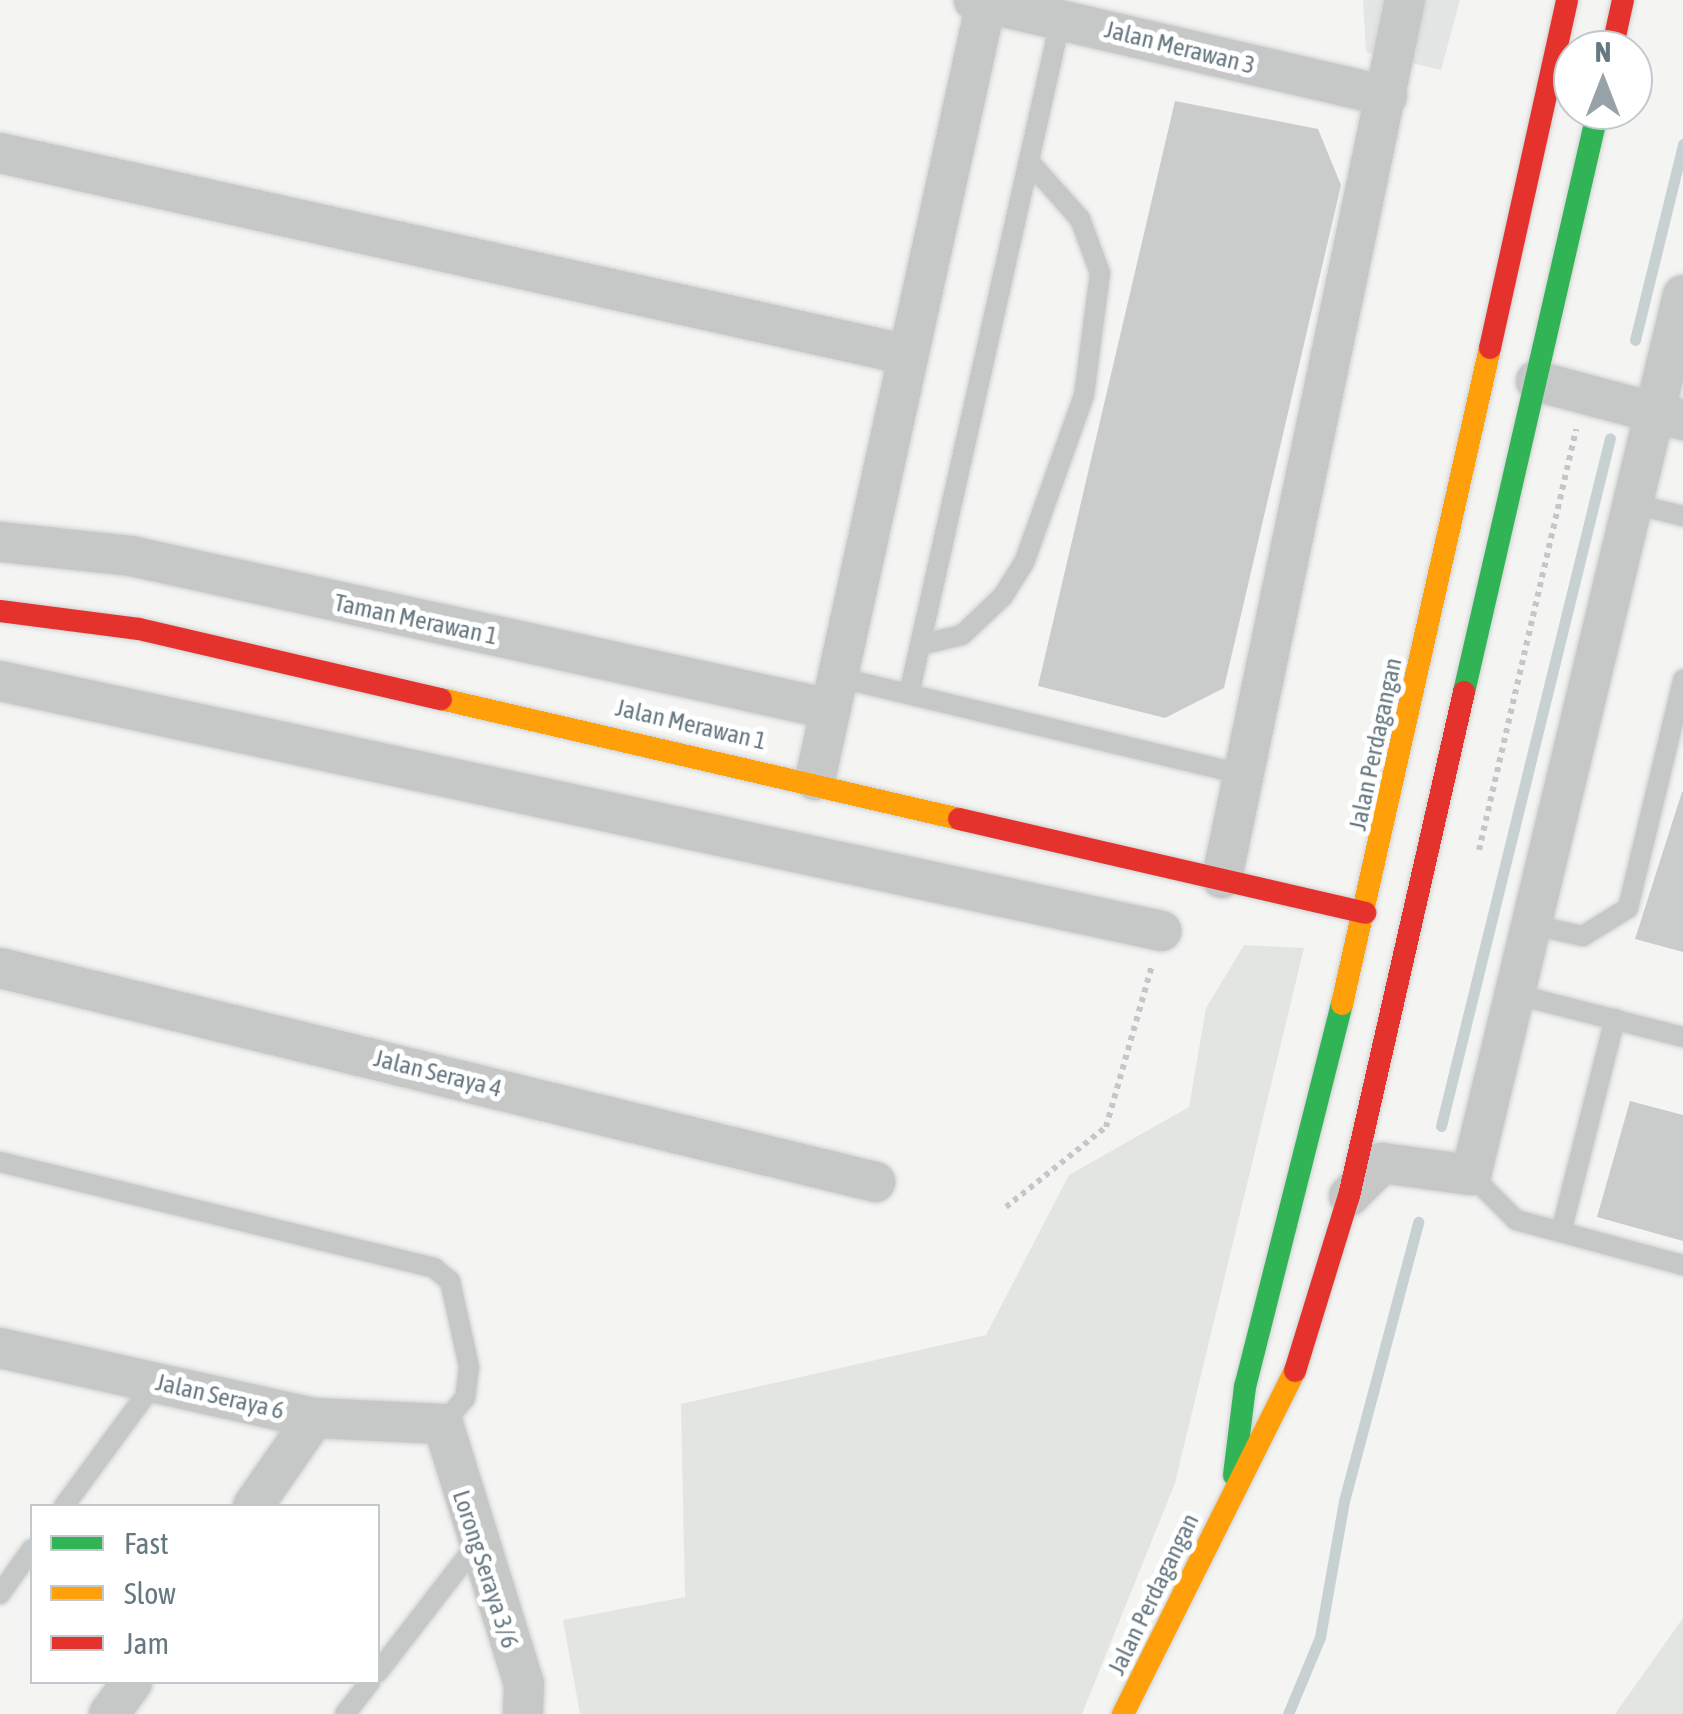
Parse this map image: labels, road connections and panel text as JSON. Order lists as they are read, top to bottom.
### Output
{
  "streets": {
    "main road": ["Jalan Merawan 1", "Jalan Perdagangan"],
    "street": [
      "Jalan Merawan 3",
      "Taman Merawan 1",
      "Jalan Seraya 4",
      "Jalan Seraya 6",
      "Lorong Seraya 3/6"
    ]
  },
  "crossings": [
    ["Jalan Merawan 1", "Jalan Perdagangan"],
    ["Jalan Seraya 6", "Lorong Seraya 3/6"]
  ],
  "legend": ["Fast", "Slow", "Jam"],
  "north": "top"
}
